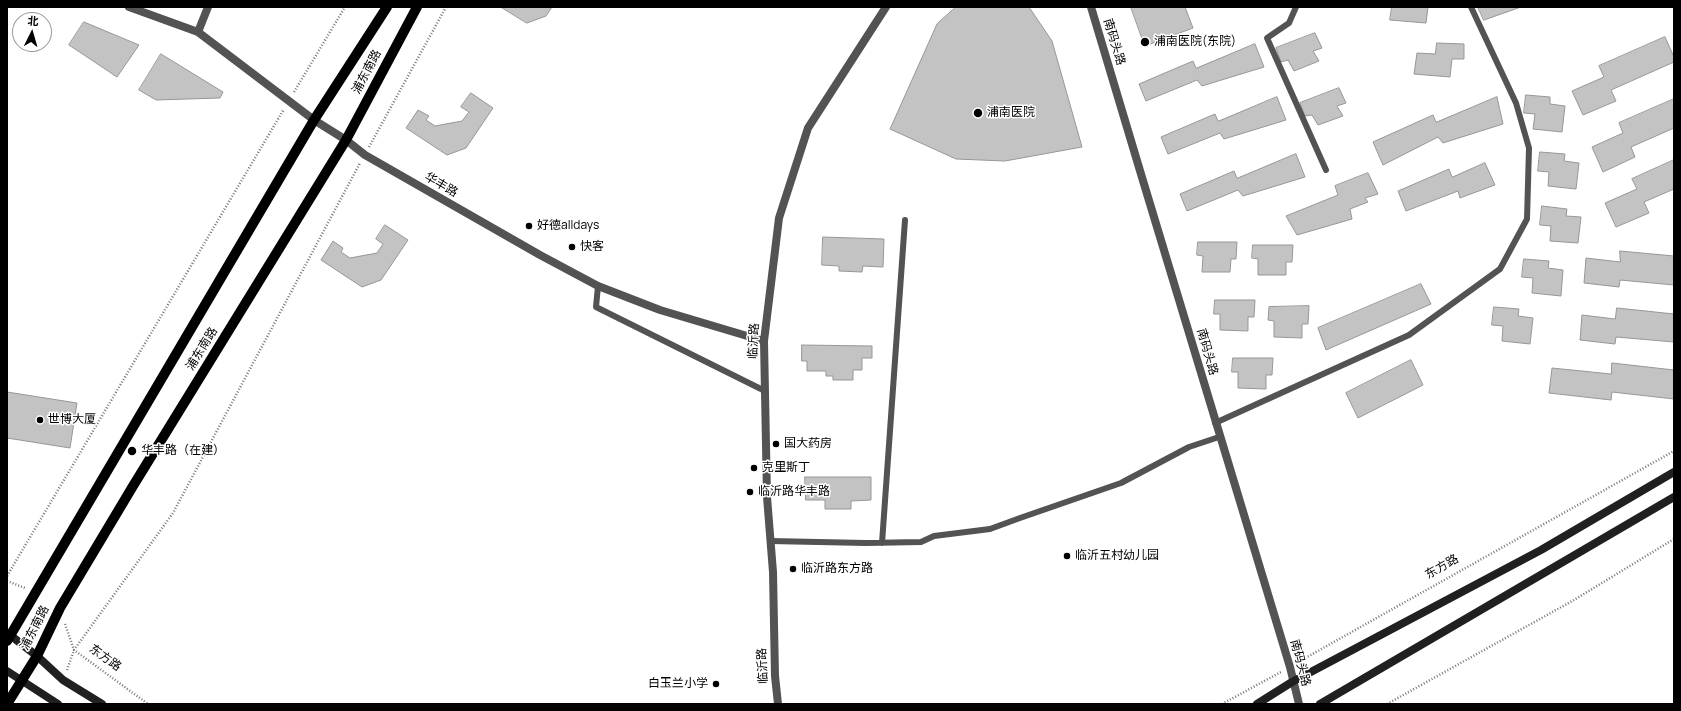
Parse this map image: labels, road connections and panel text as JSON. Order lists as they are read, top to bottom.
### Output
{
  "streets": {
    "main road": ["浦东南路"],
    "street": ["南码头路", "华丰路", "临沂路"],
    "path": ["东方路"]
  },
  "crossings": [
    ["南码头路", "东方路"],
    ["浦东南路", "华丰路"],
    ["浦东南路", "东方路"],
    ["华丰路", "临沂路"]
  ],
  "places": [
    "浦南医院(东院)",
    "浦南医院",
    "好德alldays",
    "快客",
    "世博大厦",
    "国大药房",
    "华丰路（在建）",
    "克里斯丁",
    "临沂路华丰路",
    "临沂五村幼儿园",
    "临沂路东方路",
    "白玉兰小学"
  ],
  "north": "top"
}
